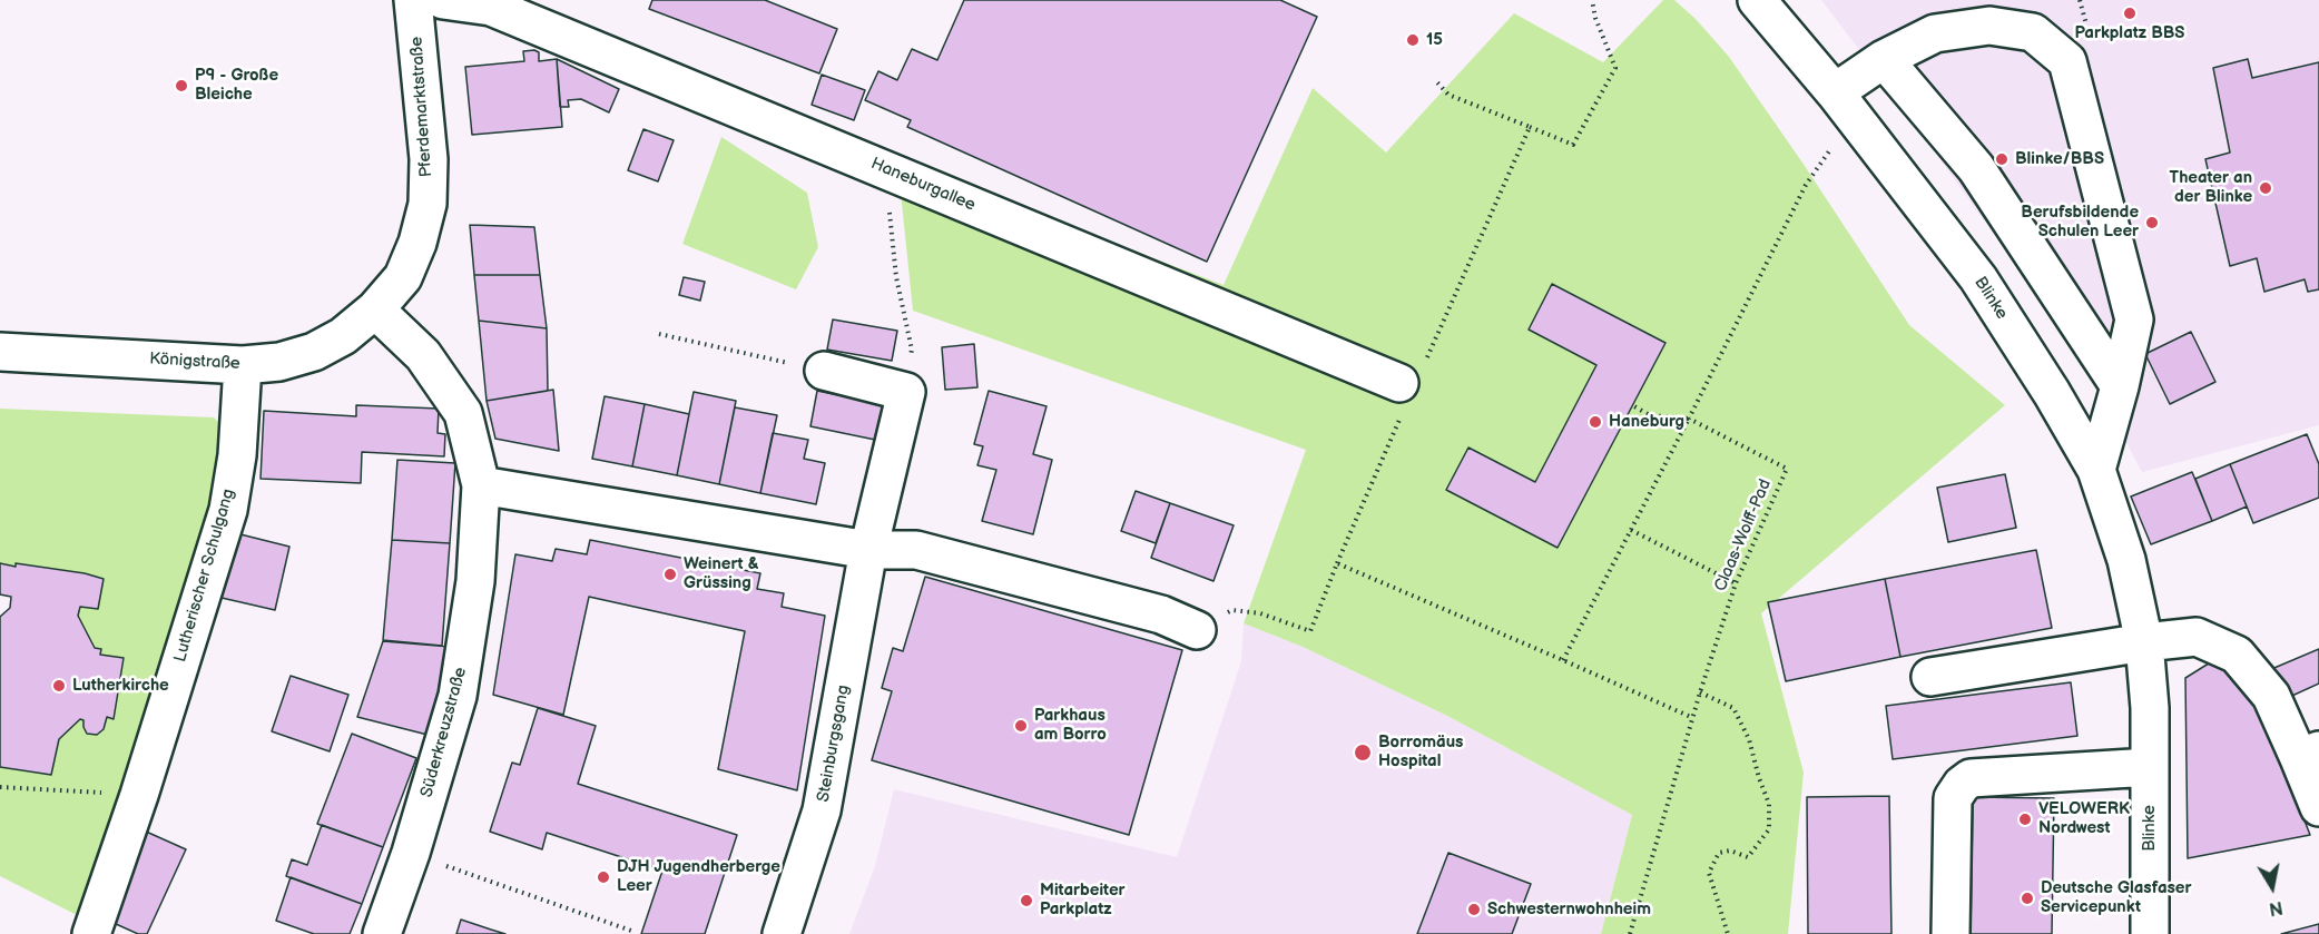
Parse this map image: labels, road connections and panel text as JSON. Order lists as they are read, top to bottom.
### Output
{
  "streets": {
    "street": [
      "Pferdemarktstraße",
      "Haneburgallee",
      "Blinke",
      "Königstraße",
      "Lutherischer Schulgang",
      "Süderkreuzstraße",
      "Steinburgsgang"
    ],
    "path": ["Claas-Wolff-Pad"]
  },
  "crossings": [
    ["Pferdemarktstraße", "Königstraße"],
    ["Königstraße", "Lutherischer Schulgang"]
  ],
  "places": [
    "Parkplatz BBS",
    "15",
    "P9 - Große Bleiche",
    "Blinke/BBS",
    "Theater an der Blinke",
    "Berufsbildende Schulen Leer",
    "Haneburg",
    "Weinert & Grüssing",
    "Lutherkirche",
    "Parkhaus am Borro",
    "Borromäus Hospital",
    "VELOWERK Nordwest",
    "DJH Jugendherberge Leer",
    "Deutsche Glasfaser Servicepunkt",
    "Mitarbeiter Parkplatz",
    "Schwesternwohnheim"
  ],
  "north": "bottom"
}
